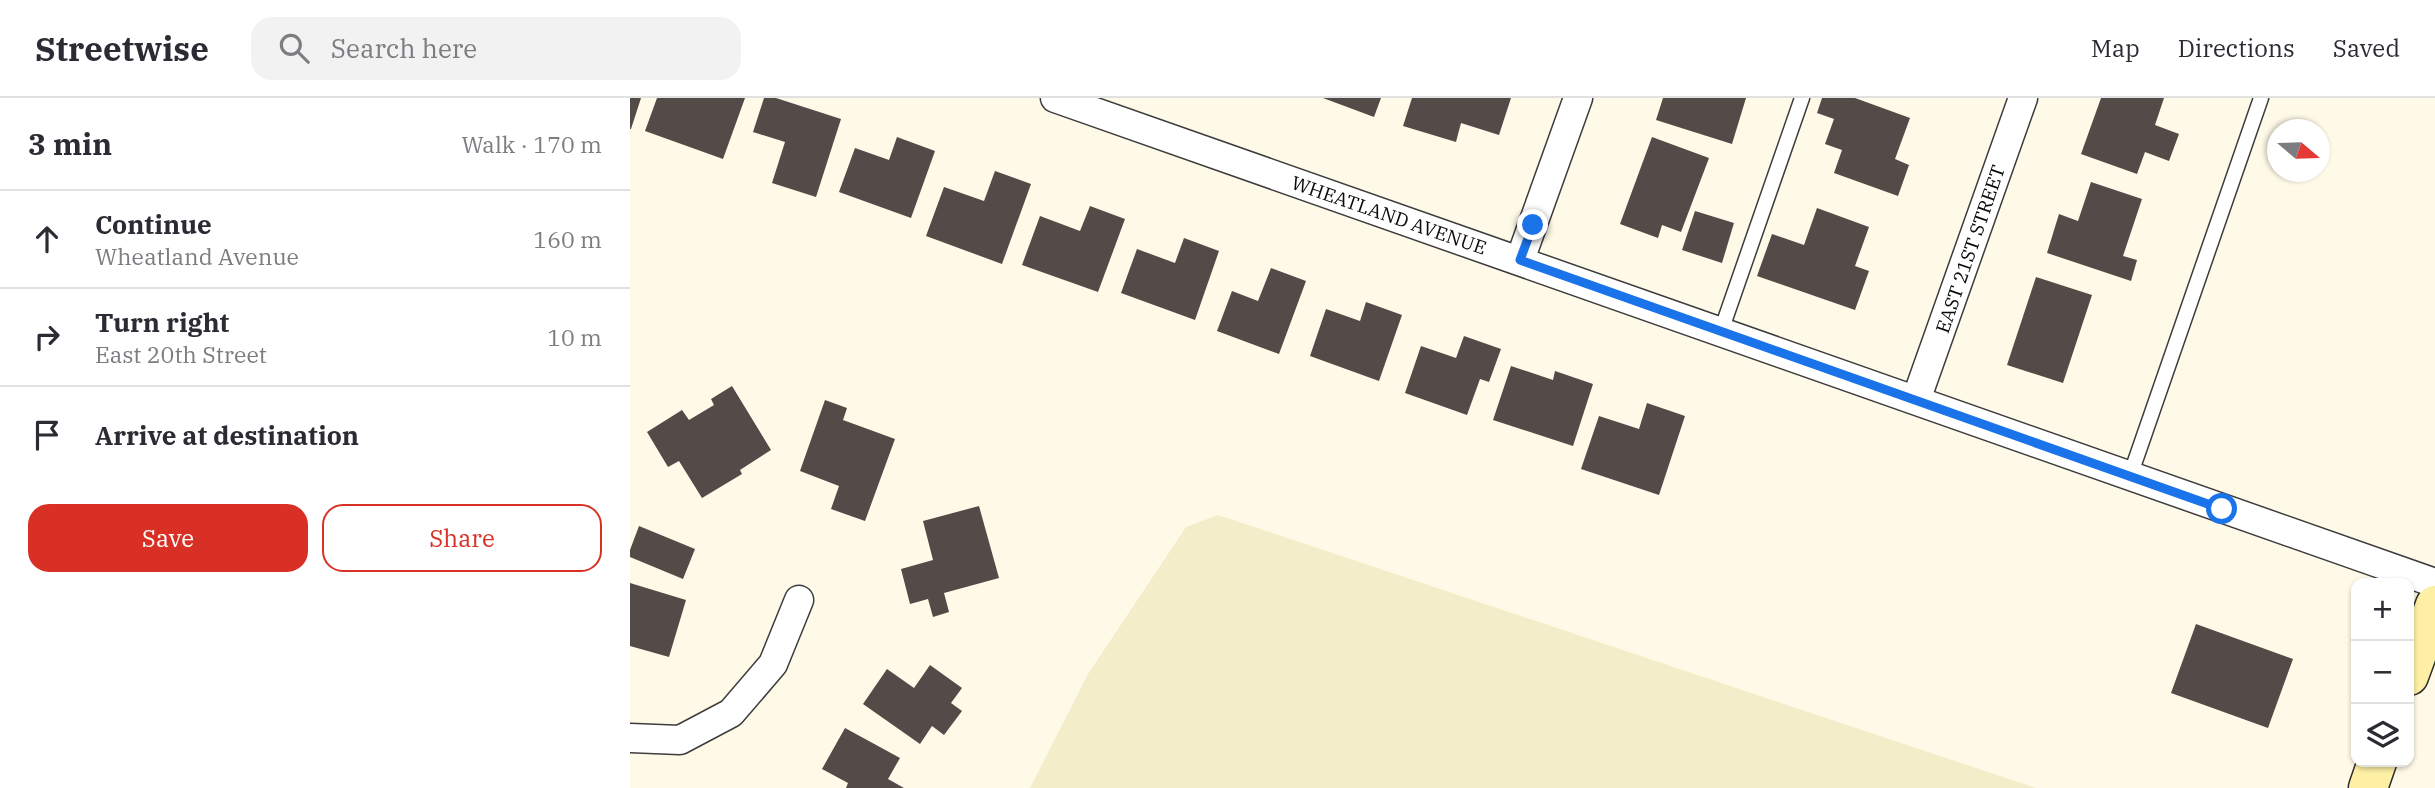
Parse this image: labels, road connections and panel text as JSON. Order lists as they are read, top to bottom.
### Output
{
  "streets": {
    "street": ["WHEATLAND AVENUE", "EAST 21ST STREET"]
  },
  "crossings": [
    ["WHEATLAND AVENUE", "EAST 21ST STREET"]
  ],
  "north": "right",
  "page": {
    "header": "Streetwise",
    "search": "Search here",
    "nav": ["Map", "Directions", "Saved"],
    "heading": ["3 min", "Walk · 170 m"],
    "list": [
      ["Continue", "Wheatland Avenue", "160 m"],
      ["Turn right", "East 20th Street", "10 m"],
      "Arrive at destination"
    ],
    "buttons": ["Save", "Share"],
    "map_buttons": ["+", "−"]
  }
}
